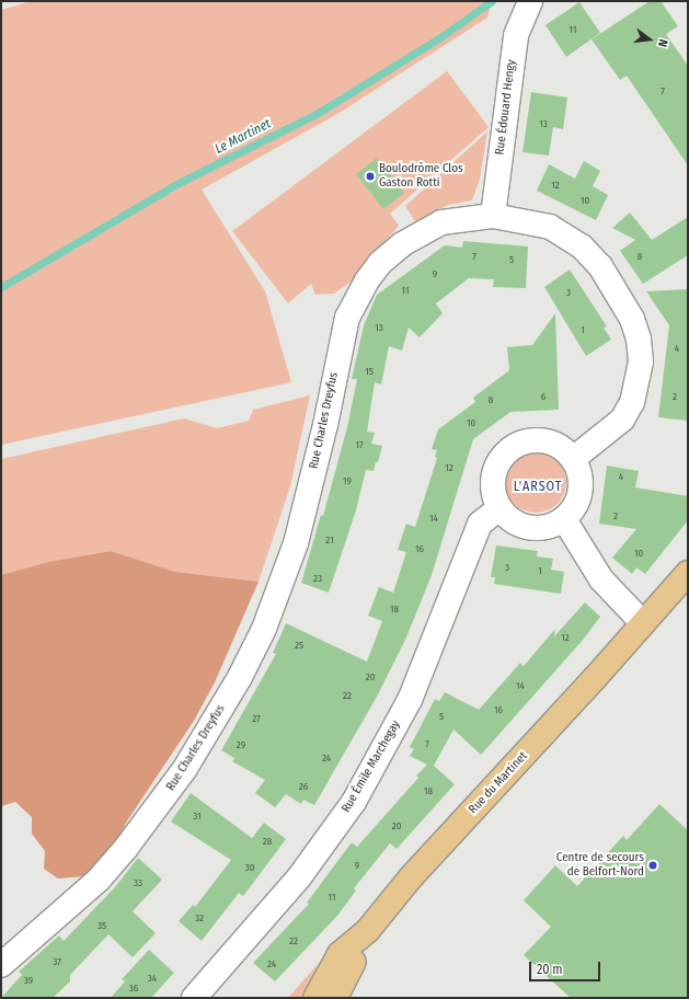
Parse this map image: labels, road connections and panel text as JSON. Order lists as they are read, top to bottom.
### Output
{
  "streets": {
    "main road": ["Rue du Martinet"],
    "street": ["Rue Édouard Hengy", "Rue Charles Dreyfus", "Rue Émile Marchegay"]
  },
  "crossings": [
    ["Rue Édouard Hengy", "Rue Charles Dreyfus"],
    ["Rue Charles Dreyfus", "Rue Émile Marchegay"]
  ],
  "districts": ["L'ARSOT"],
  "water": ["Le Martinet"],
  "places": ["Boulodrôme Clos Gaston Rotti", "Centre de secours de Belfort-Nord"],
  "house_numbers": [
    "11",
    "7",
    "13",
    "12",
    "10",
    "7",
    "8",
    "5",
    "9",
    "11",
    "3",
    "13",
    "1",
    "4",
    "15",
    "6",
    "2",
    "8",
    "10",
    "17",
    "12",
    "4",
    "19",
    "2",
    "14",
    "21",
    "16",
    "10",
    "3",
    "1",
    "23",
    "18",
    "12",
    "25",
    "20",
    "14",
    "22",
    "16",
    "5",
    "27",
    "7",
    "29",
    "24",
    "26",
    "18",
    "31",
    "20",
    "28",
    "9",
    "30",
    "33",
    "11",
    "32",
    "35",
    "22",
    "37",
    "24",
    "34",
    "39",
    "36"
  ],
  "scale_bar": "20 m",
  "north": "right"
}
